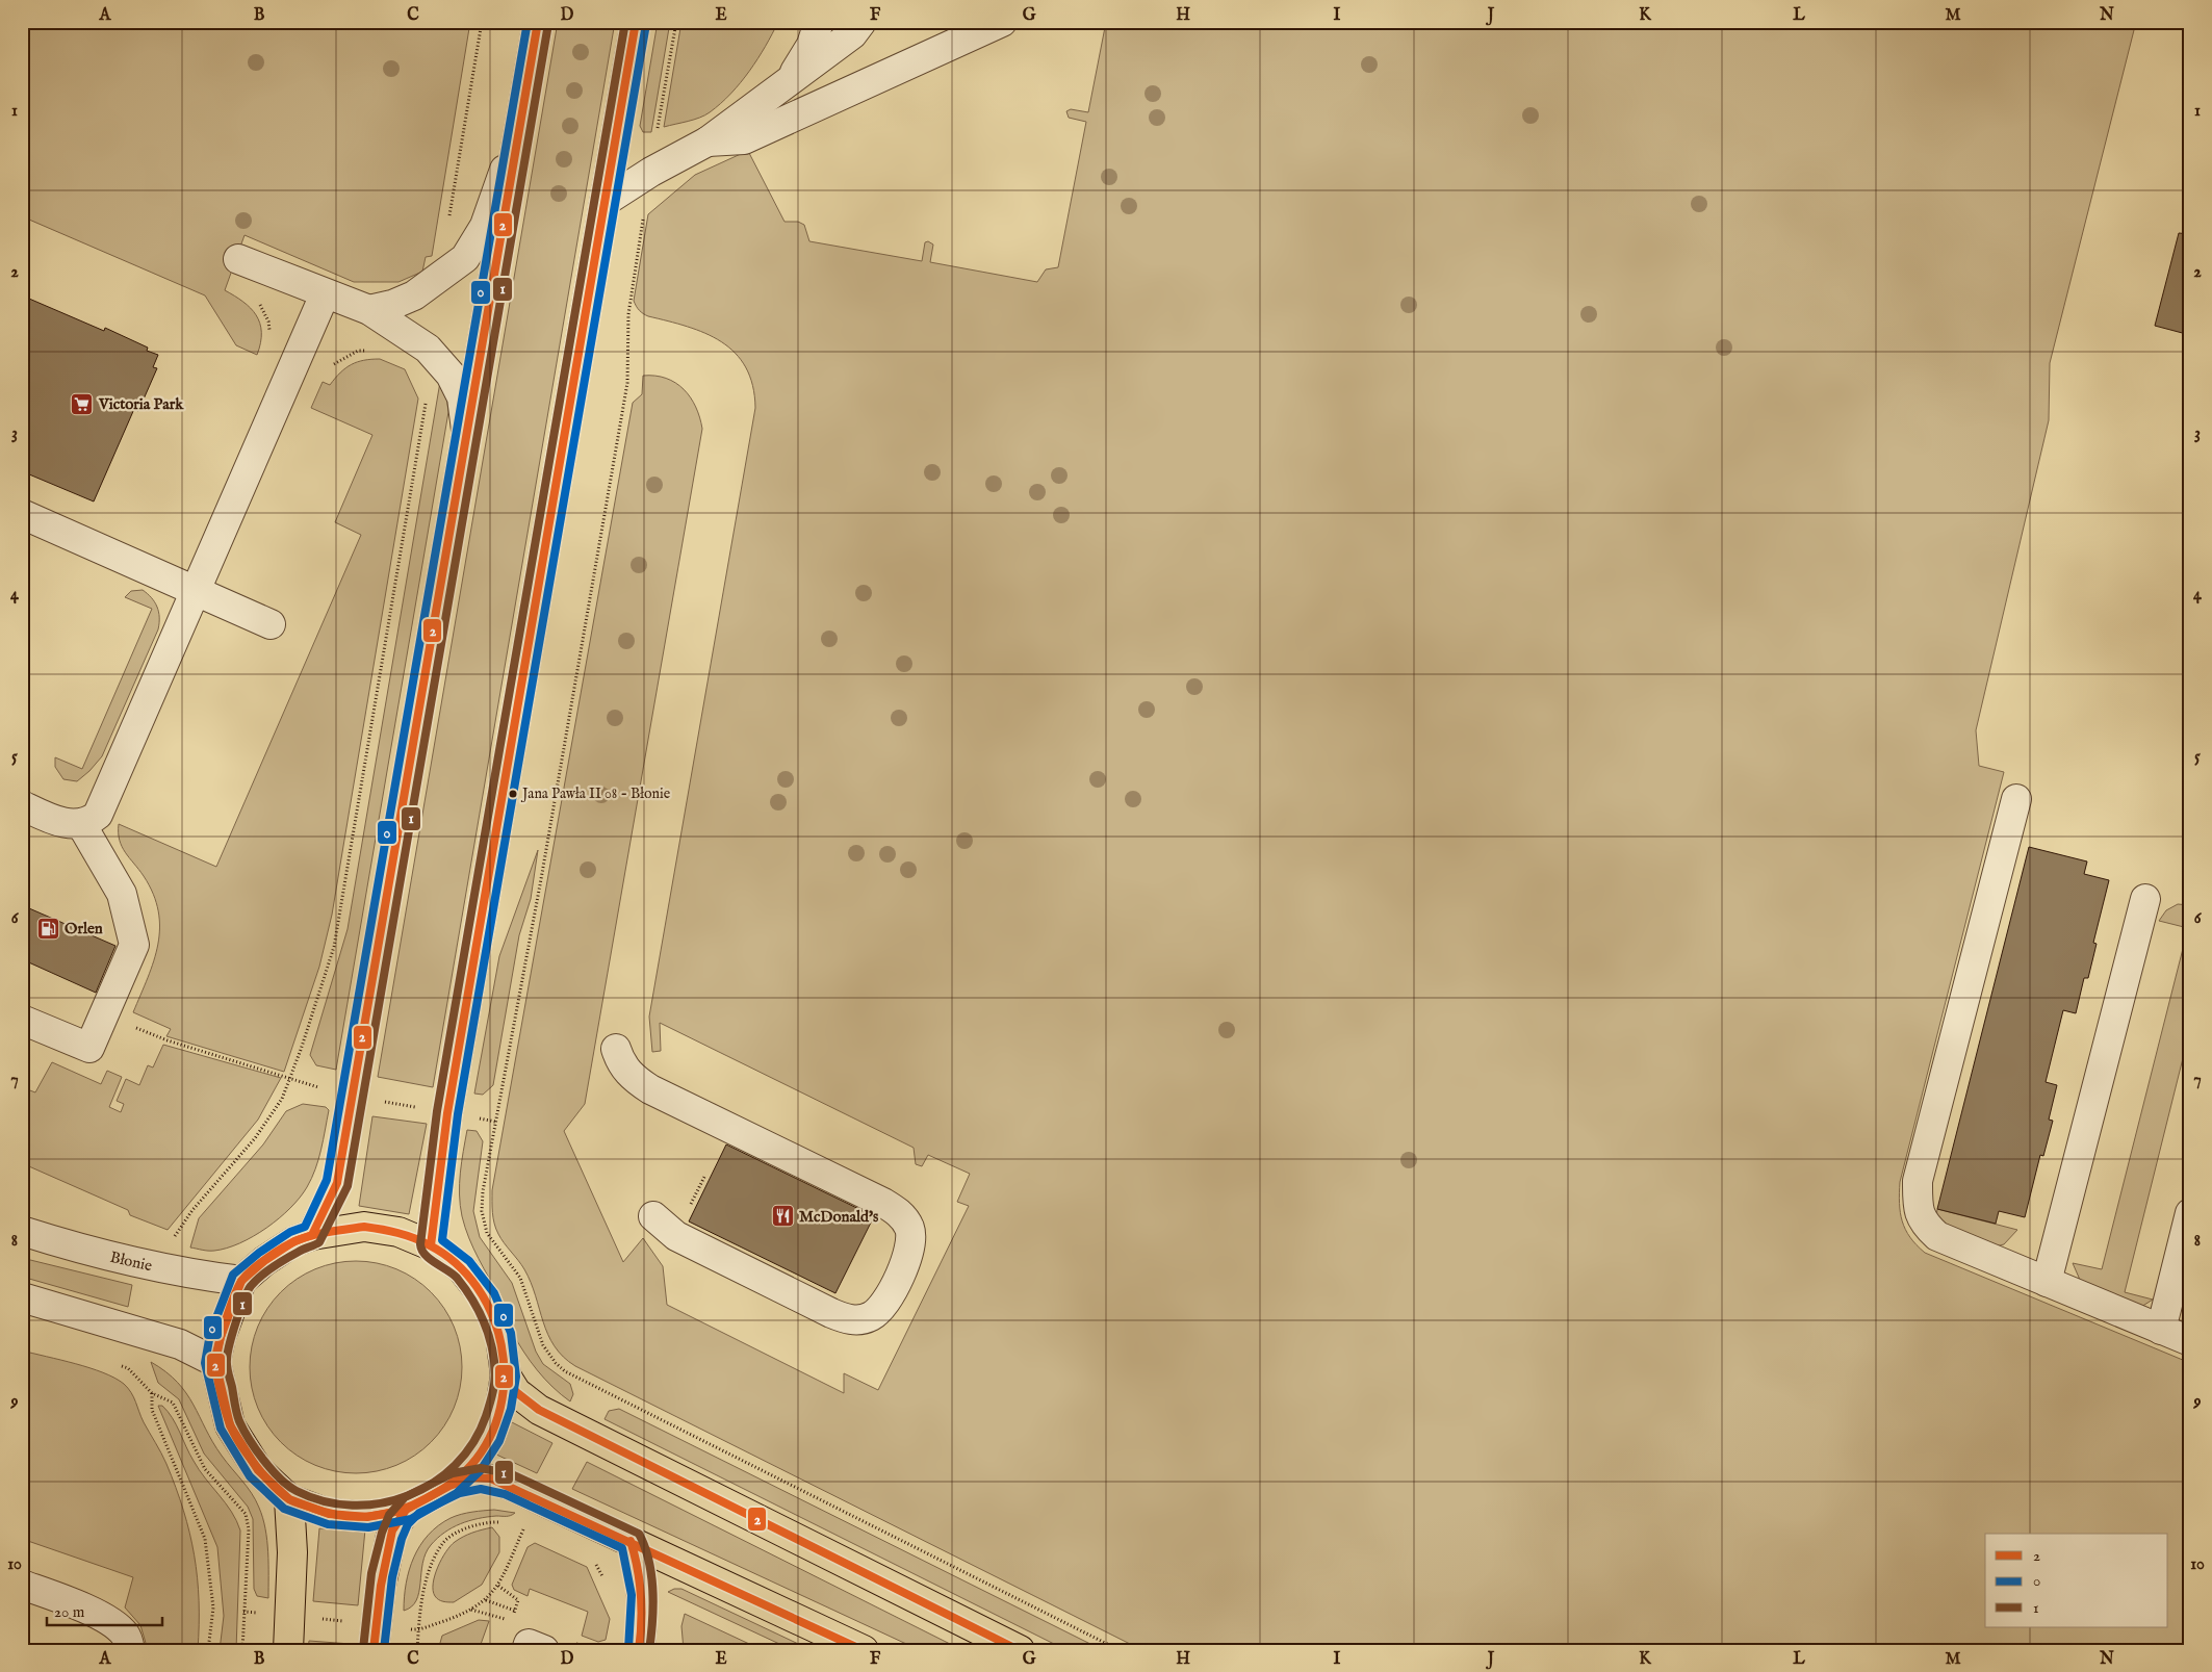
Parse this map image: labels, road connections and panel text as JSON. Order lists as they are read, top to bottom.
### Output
{
  "streets": {
    "street": ["Błonie"]
  },
  "places": {
    "supermarket": ["Victoria Park"],
    "other": ["Jana Pawła II 08 - Błonie"],
    "fuel station": ["Orlen"],
    "restaurant": ["McDonald's"]
  },
  "lines": ["transit line 2", "transit line 0", "transit line 1"],
  "legend": ["2", "0", "1"],
  "scale_bar": "20 m",
  "grid": {
    "columns": [
      "A",
      "B",
      "C",
      "D",
      "E",
      "F",
      "G",
      "H",
      "I",
      "J",
      "K",
      "L",
      "M",
      "N"
    ],
    "rows": [
      "1",
      "2",
      "3",
      "4",
      "5",
      "6",
      "7",
      "8",
      "9",
      "10"
    ]
  }
}
